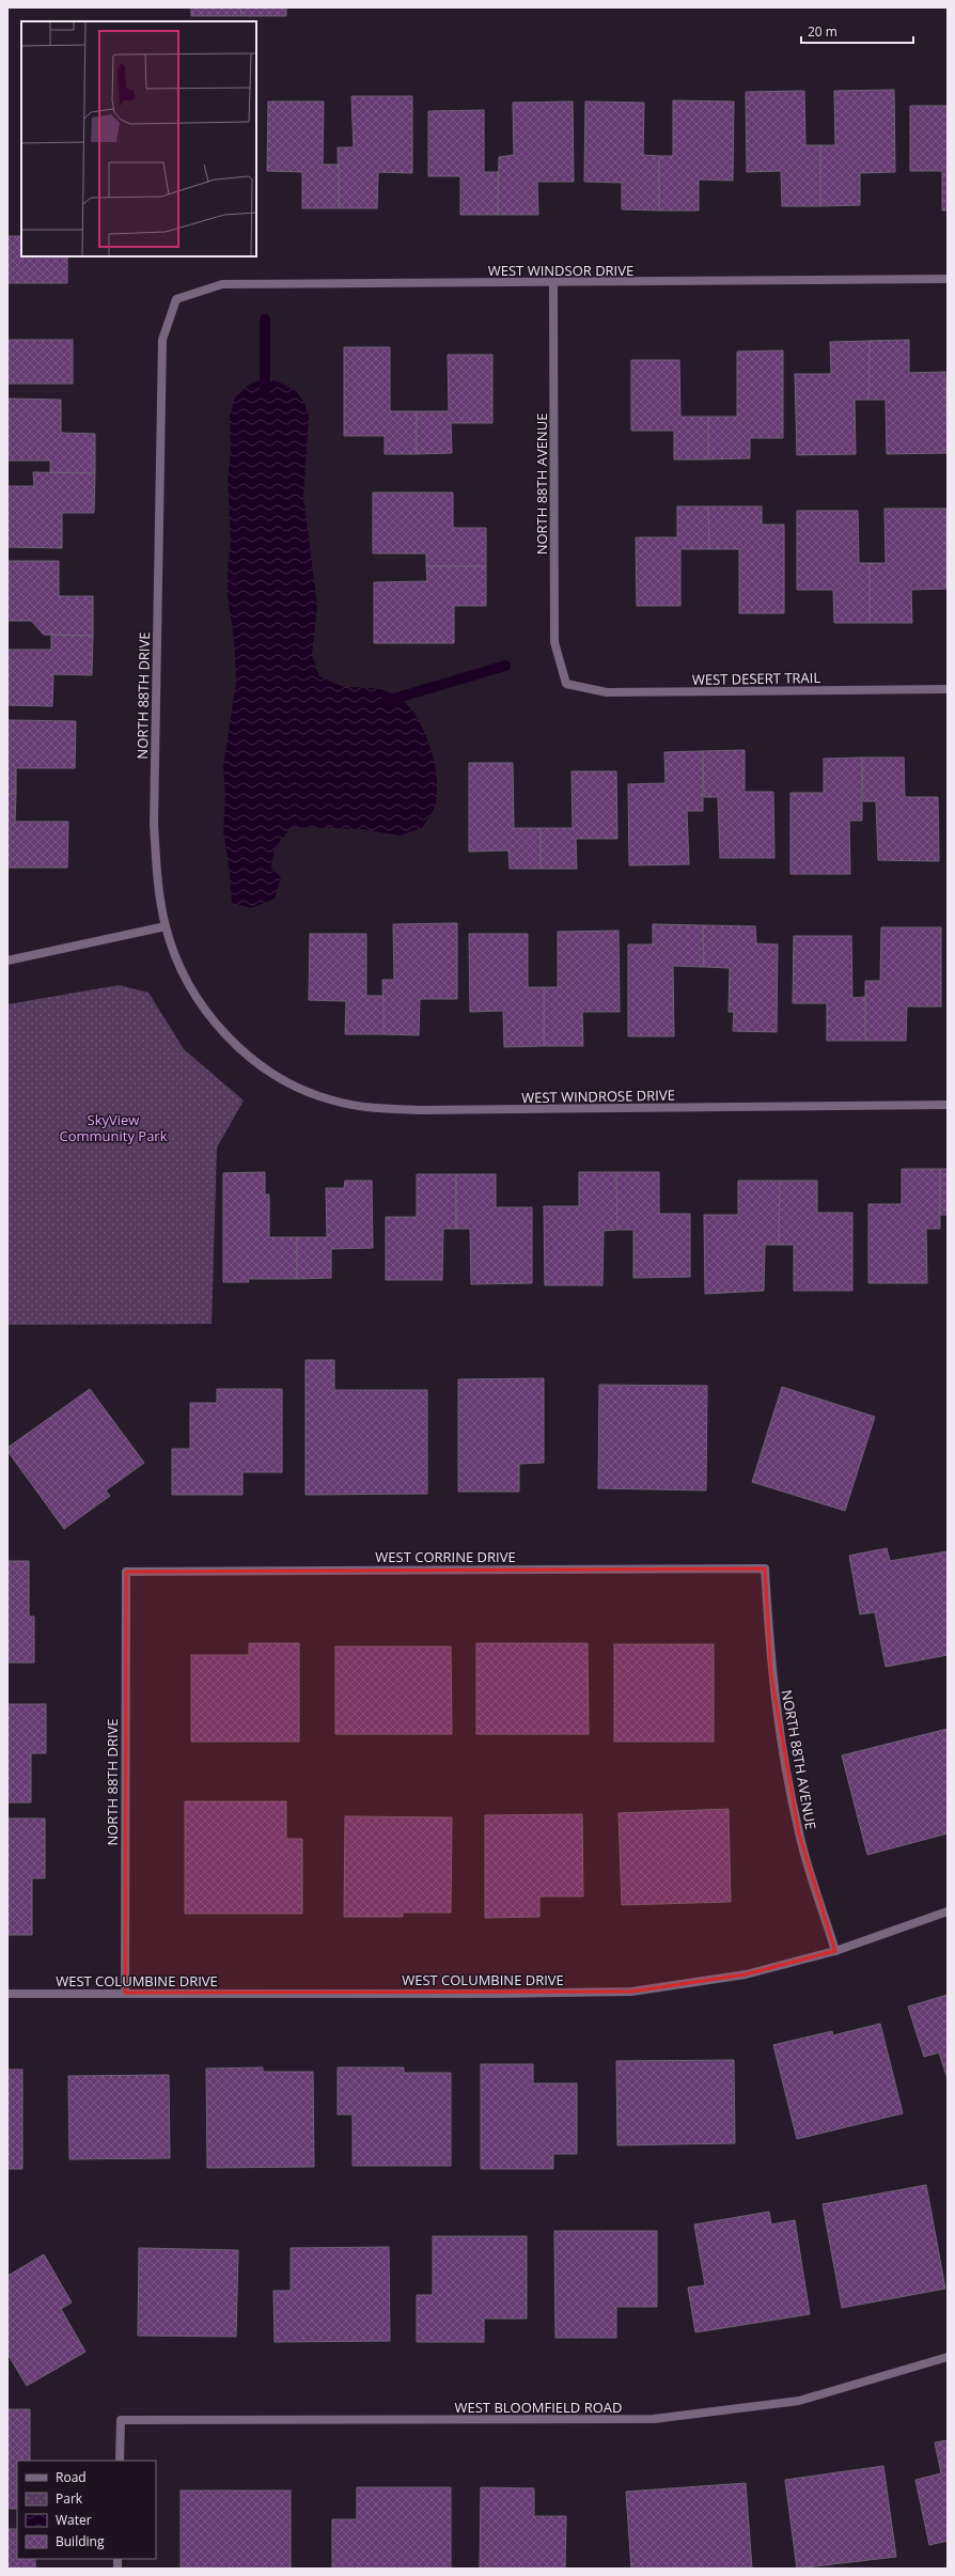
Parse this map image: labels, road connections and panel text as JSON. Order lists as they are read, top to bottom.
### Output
{
  "streets": {
    "street": [
      "WEST WINDSOR DRIVE",
      "NORTH 88TH AVENUE",
      "WEST DESERT TRAIL",
      "NORTH 88TH DRIVE",
      "WEST WINDROSE DRIVE",
      "WEST CORRINE DRIVE",
      "WEST COLUMBINE DRIVE",
      "WEST BLOOMFIELD ROAD"
    ]
  },
  "crossings": [
    ["WEST WINDSOR DRIVE", "NORTH 88TH AVENUE"],
    ["WEST WINDSOR DRIVE", "NORTH 88TH DRIVE"],
    ["NORTH 88TH AVENUE", "WEST DESERT TRAIL"],
    ["NORTH 88TH AVENUE", "WEST CORRINE DRIVE"],
    ["NORTH 88TH AVENUE", "WEST COLUMBINE DRIVE"],
    ["NORTH 88TH DRIVE", "WEST WINDROSE DRIVE"],
    ["NORTH 88TH DRIVE", "WEST CORRINE DRIVE"],
    ["NORTH 88TH DRIVE", "WEST COLUMBINE DRIVE"]
  ],
  "parks": ["SkyView Community Park"],
  "legend": [
    "Road",
    "Park",
    "Water",
    "Building"
  ],
  "scale_bar": "20 m"
}
